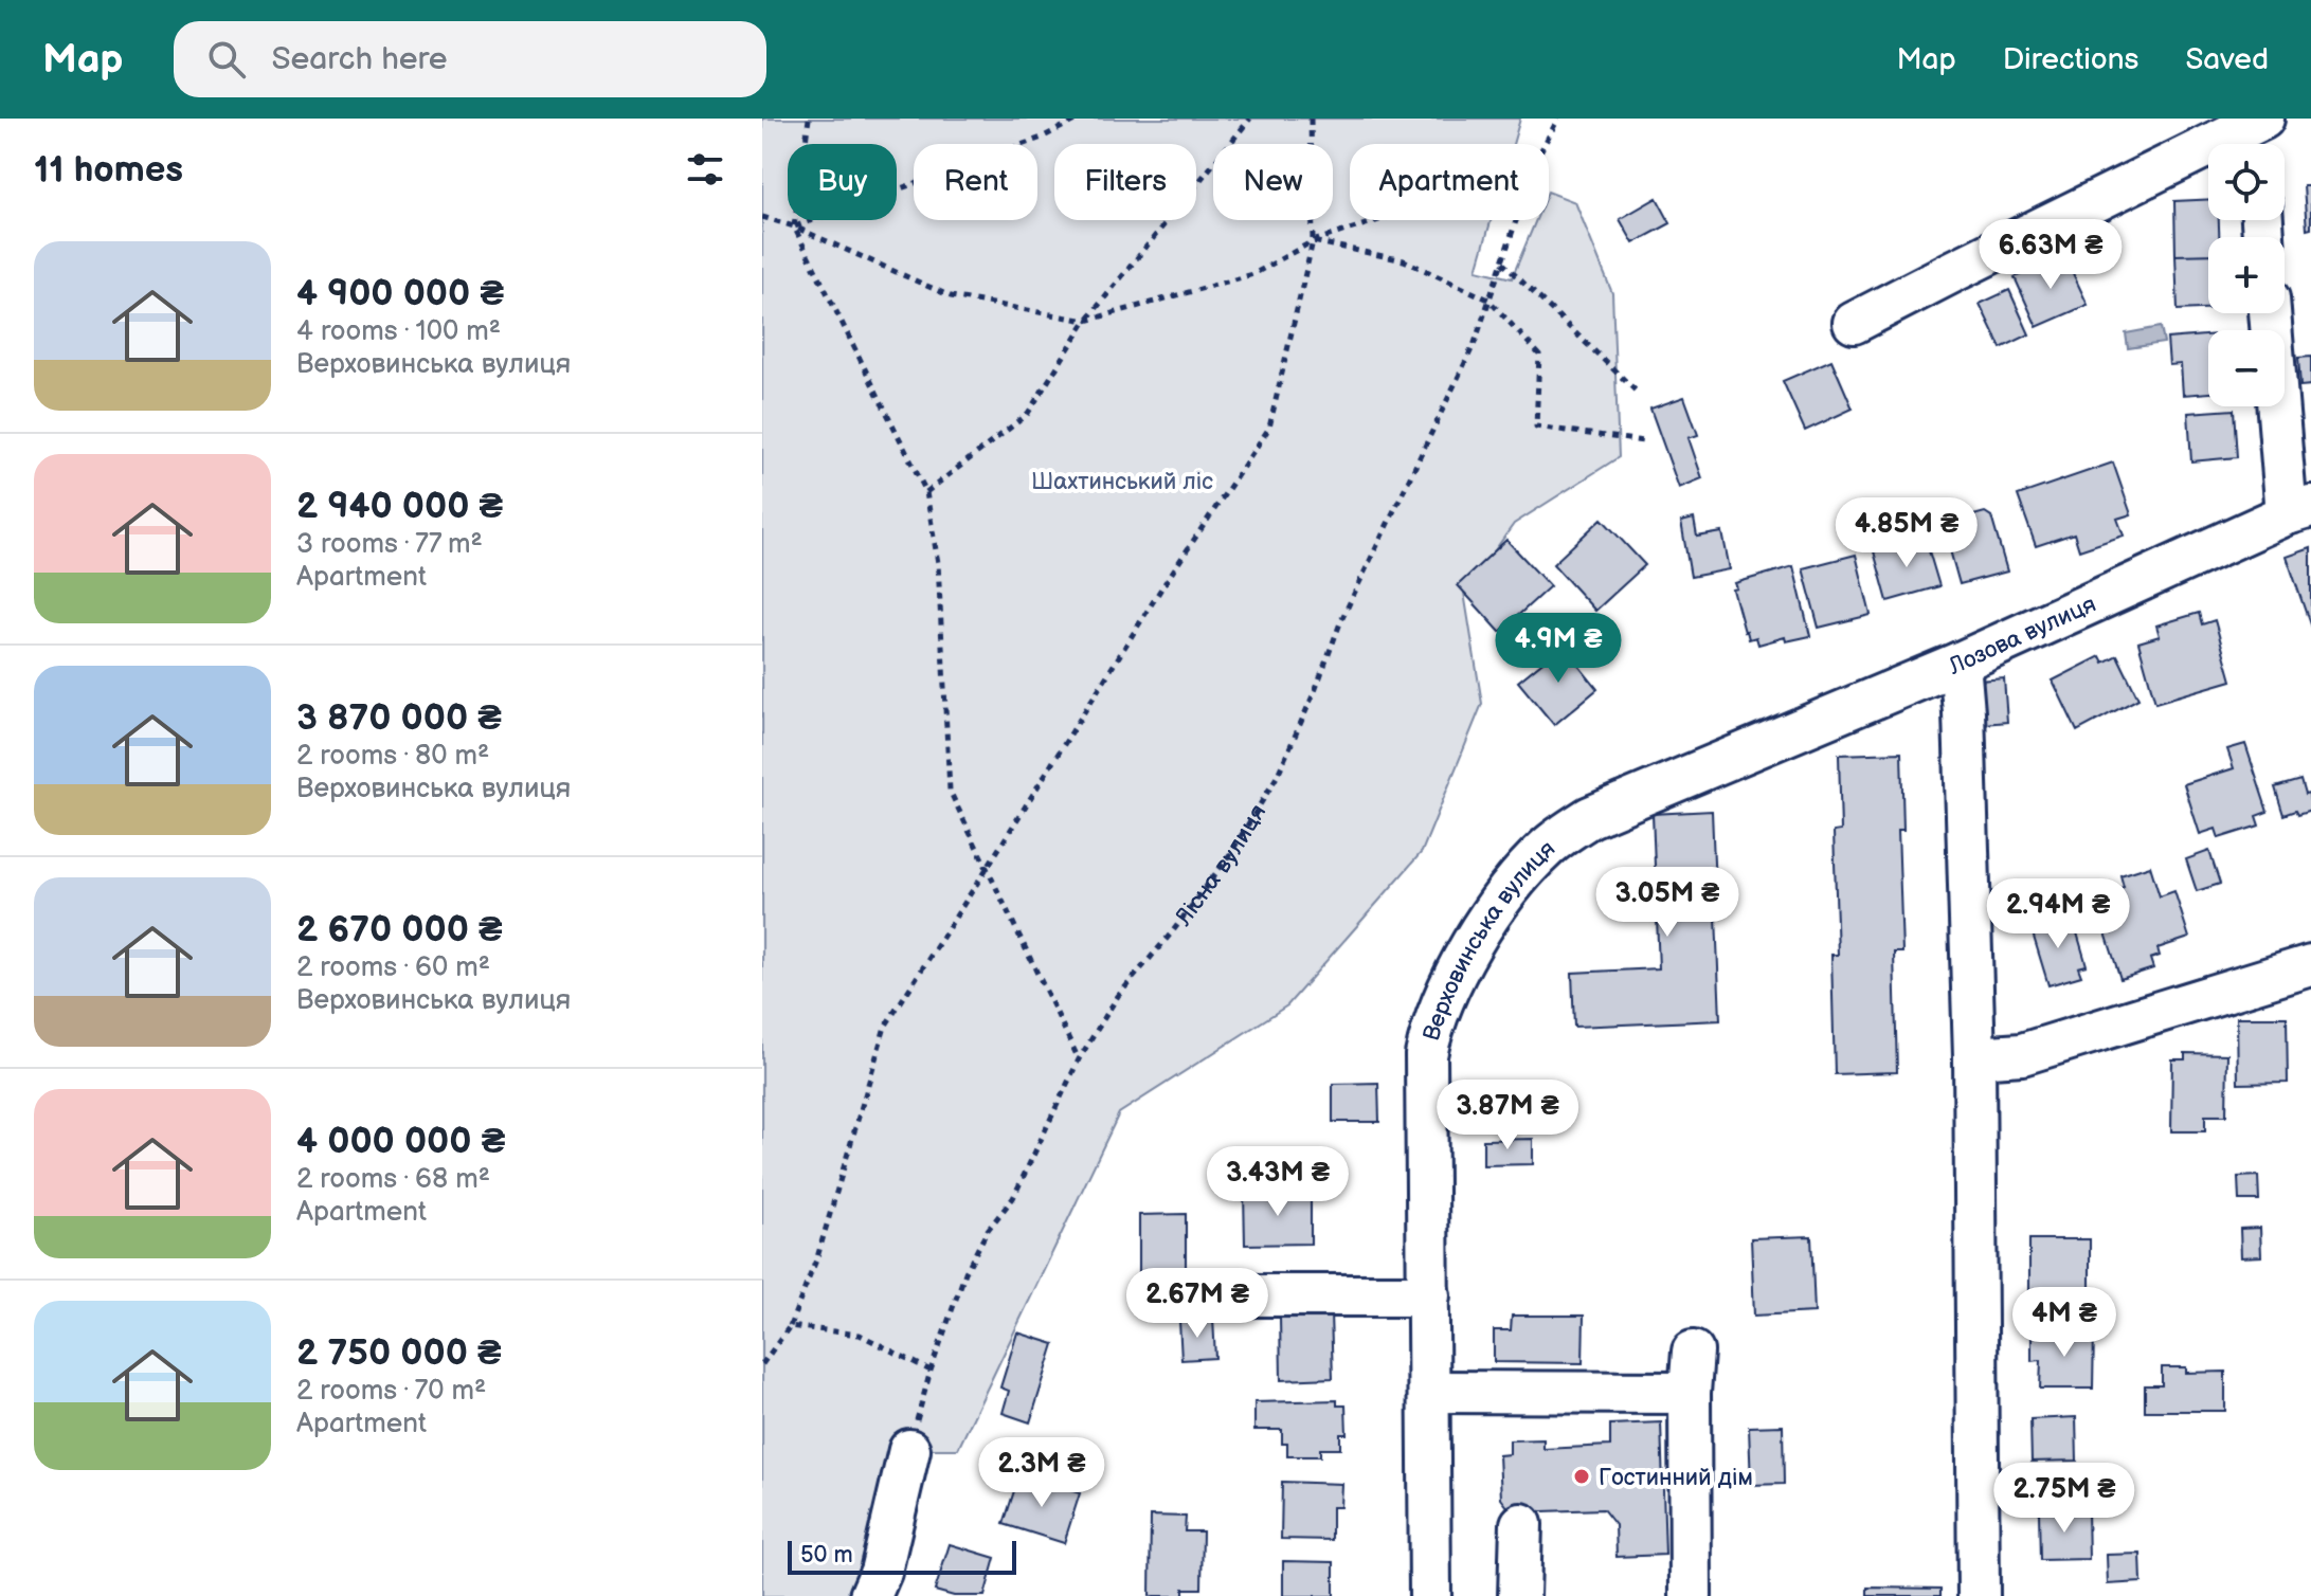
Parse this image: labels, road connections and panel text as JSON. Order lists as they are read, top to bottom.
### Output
{
  "streets": {
    "street": ["Лозова вулиця", "Верховинська вулиця"],
    "path": ["Лісна вулиця"]
  },
  "crossings": [
    ["Лозова вулиця", "Верховинська вулиця"]
  ],
  "parks": ["Шахтинський ліс"],
  "places": ["Гостинний дім"],
  "scale_bar": "50 m",
  "page": {
    "header": "Map",
    "search": "Search here",
    "nav": ["Map", "Directions", "Saved"],
    "heading": "11 homes",
    "map_buttons": ["+", "−"],
    "chip": [
      "Buy",
      "Rent",
      "Filters",
      "New",
      "Apartment"
    ],
    "price": [
      "6.63M ₴",
      "4.85M ₴",
      "4.9M ₴",
      "3.05M ₴",
      "2.94M ₴",
      "3.87M ₴",
      "3.43M ₴",
      "2.67M ₴",
      "4M ₴",
      "2.3M ₴",
      "2.75M ₴"
    ],
    "list": [
      {
        "name": "4 900 000 ₴",
        "note": "4 rooms · 100 m² · Верховинська вулиця"
      },
      {
        "name": "2 940 000 ₴",
        "note": "3 rooms · 77 m² · Apartment"
      },
      {
        "name": "3 870 000 ₴",
        "note": "2 rooms · 80 m² · Верховинська вулиця"
      },
      {
        "name": "2 670 000 ₴",
        "note": "2 rooms · 60 m² · Верховинська вулиця"
      },
      {
        "name": "4 000 000 ₴",
        "note": "2 rooms · 68 m² · Apartment"
      },
      {
        "name": "2 750 000 ₴",
        "note": "2 rooms · 70 m² · Apartment"
      }
    ],
    "scale": "50 m"
  }
}
